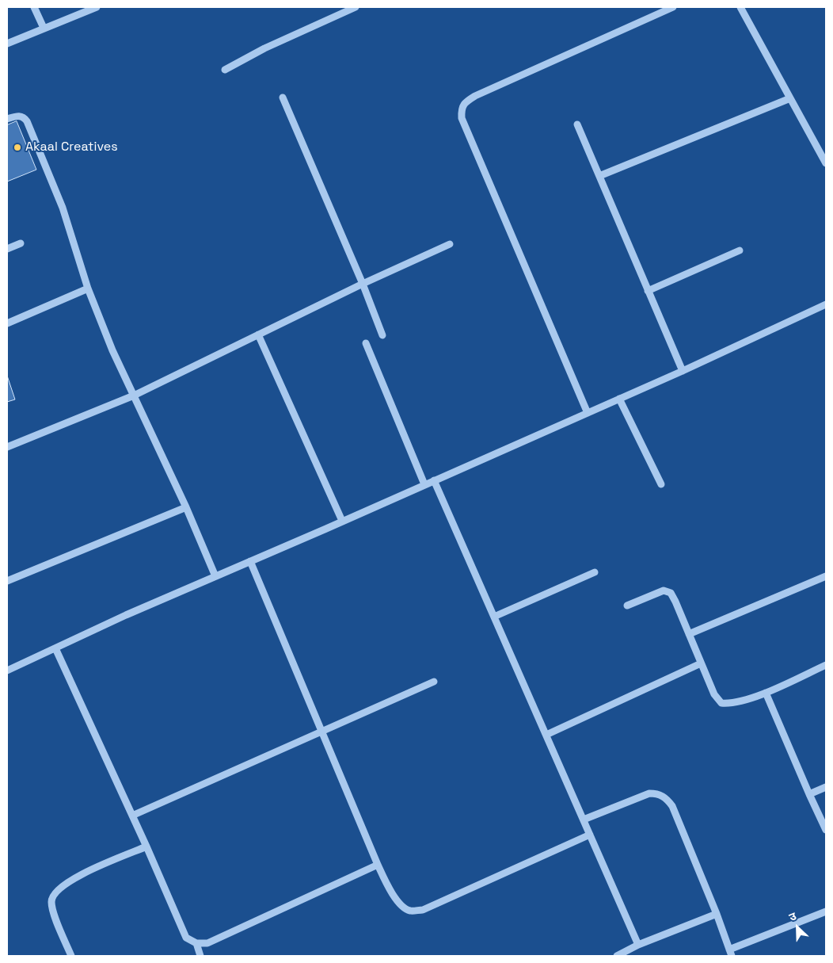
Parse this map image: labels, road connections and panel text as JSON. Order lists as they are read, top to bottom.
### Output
{
  "places": ["Akaal Creatives"],
  "north": "top left"
}
